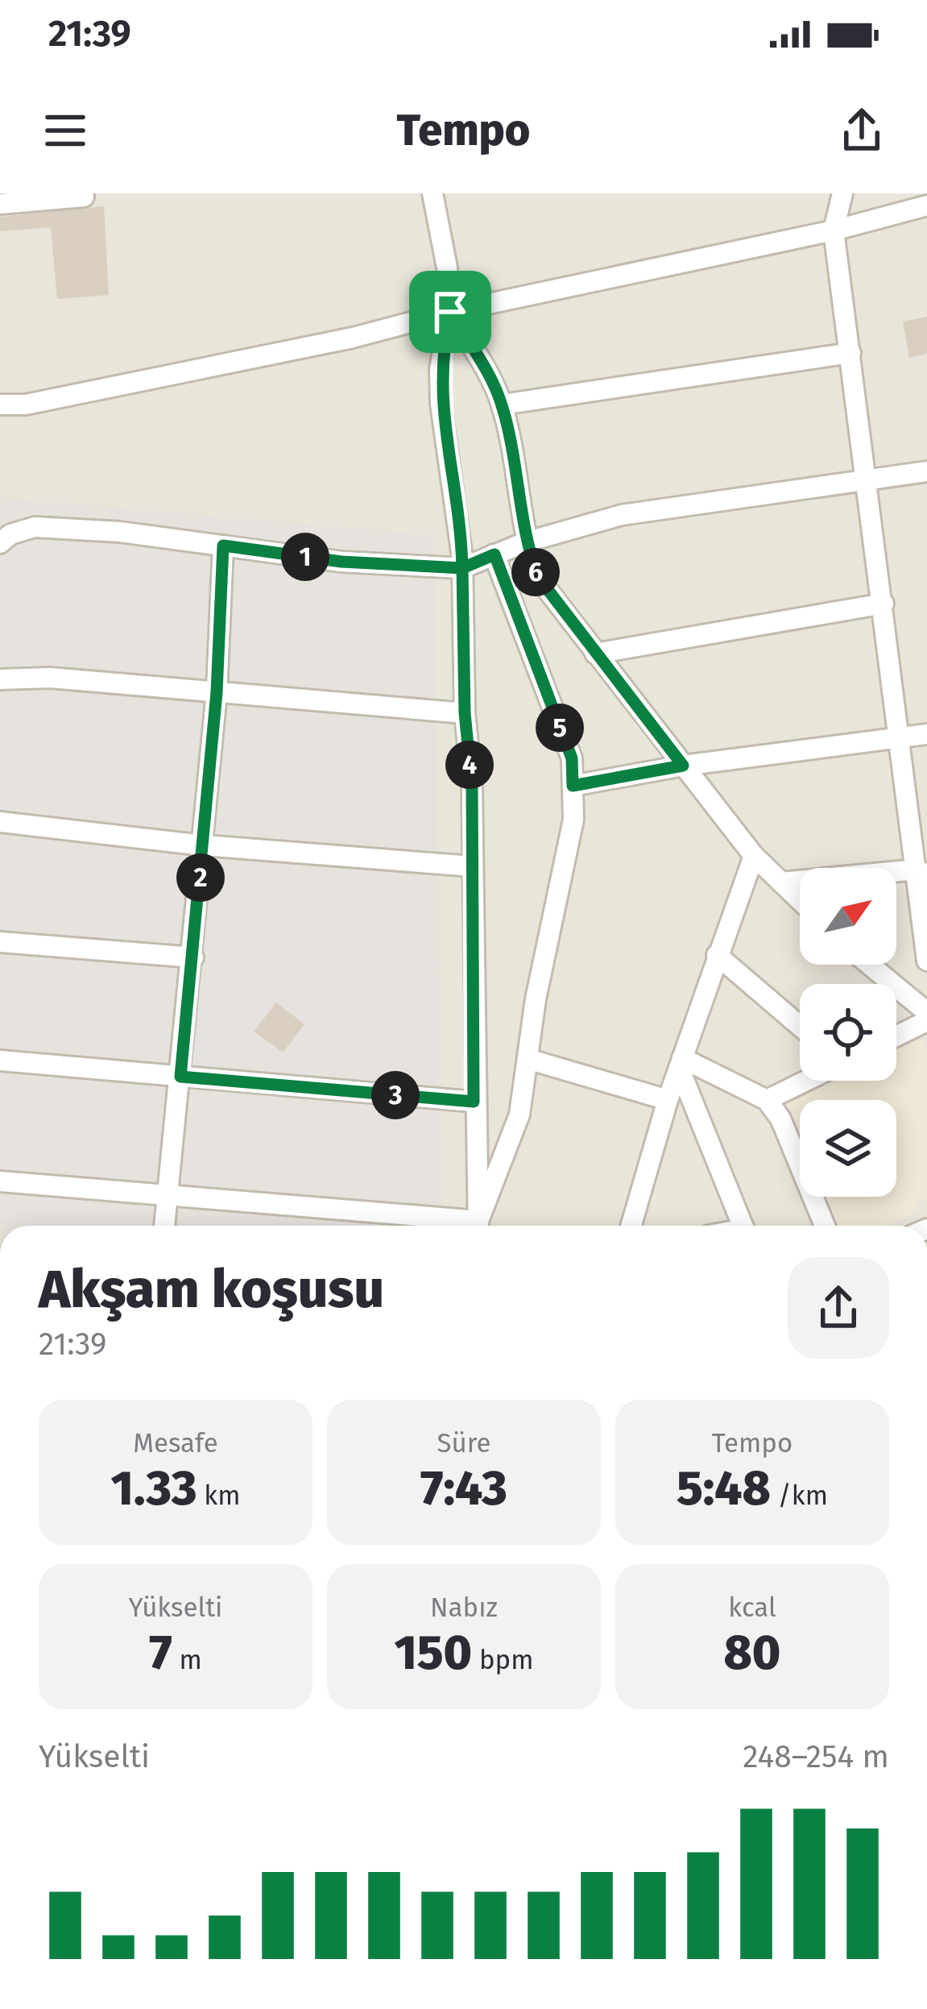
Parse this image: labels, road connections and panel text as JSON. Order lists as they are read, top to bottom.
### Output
{
  "north": "top right",
  "page": {
    "status": "21:39",
    "header": "Tempo",
    "pins": [
      "1",
      "6",
      "5",
      "4",
      "2",
      "3"
    ],
    "heading": ["Akşam koşusu", "21:39"],
    "stats": [
      ["Mesafe", "1.33 km"],
      ["Süre", "7:43"],
      ["Tempo", "5:48 /km"],
      ["Yükselti", "7 m"],
      ["Nabız", "150 bpm"],
      ["kcal", "80"]
    ],
    "chart": ["Yükselti", "248–254 m"]
  }
}
